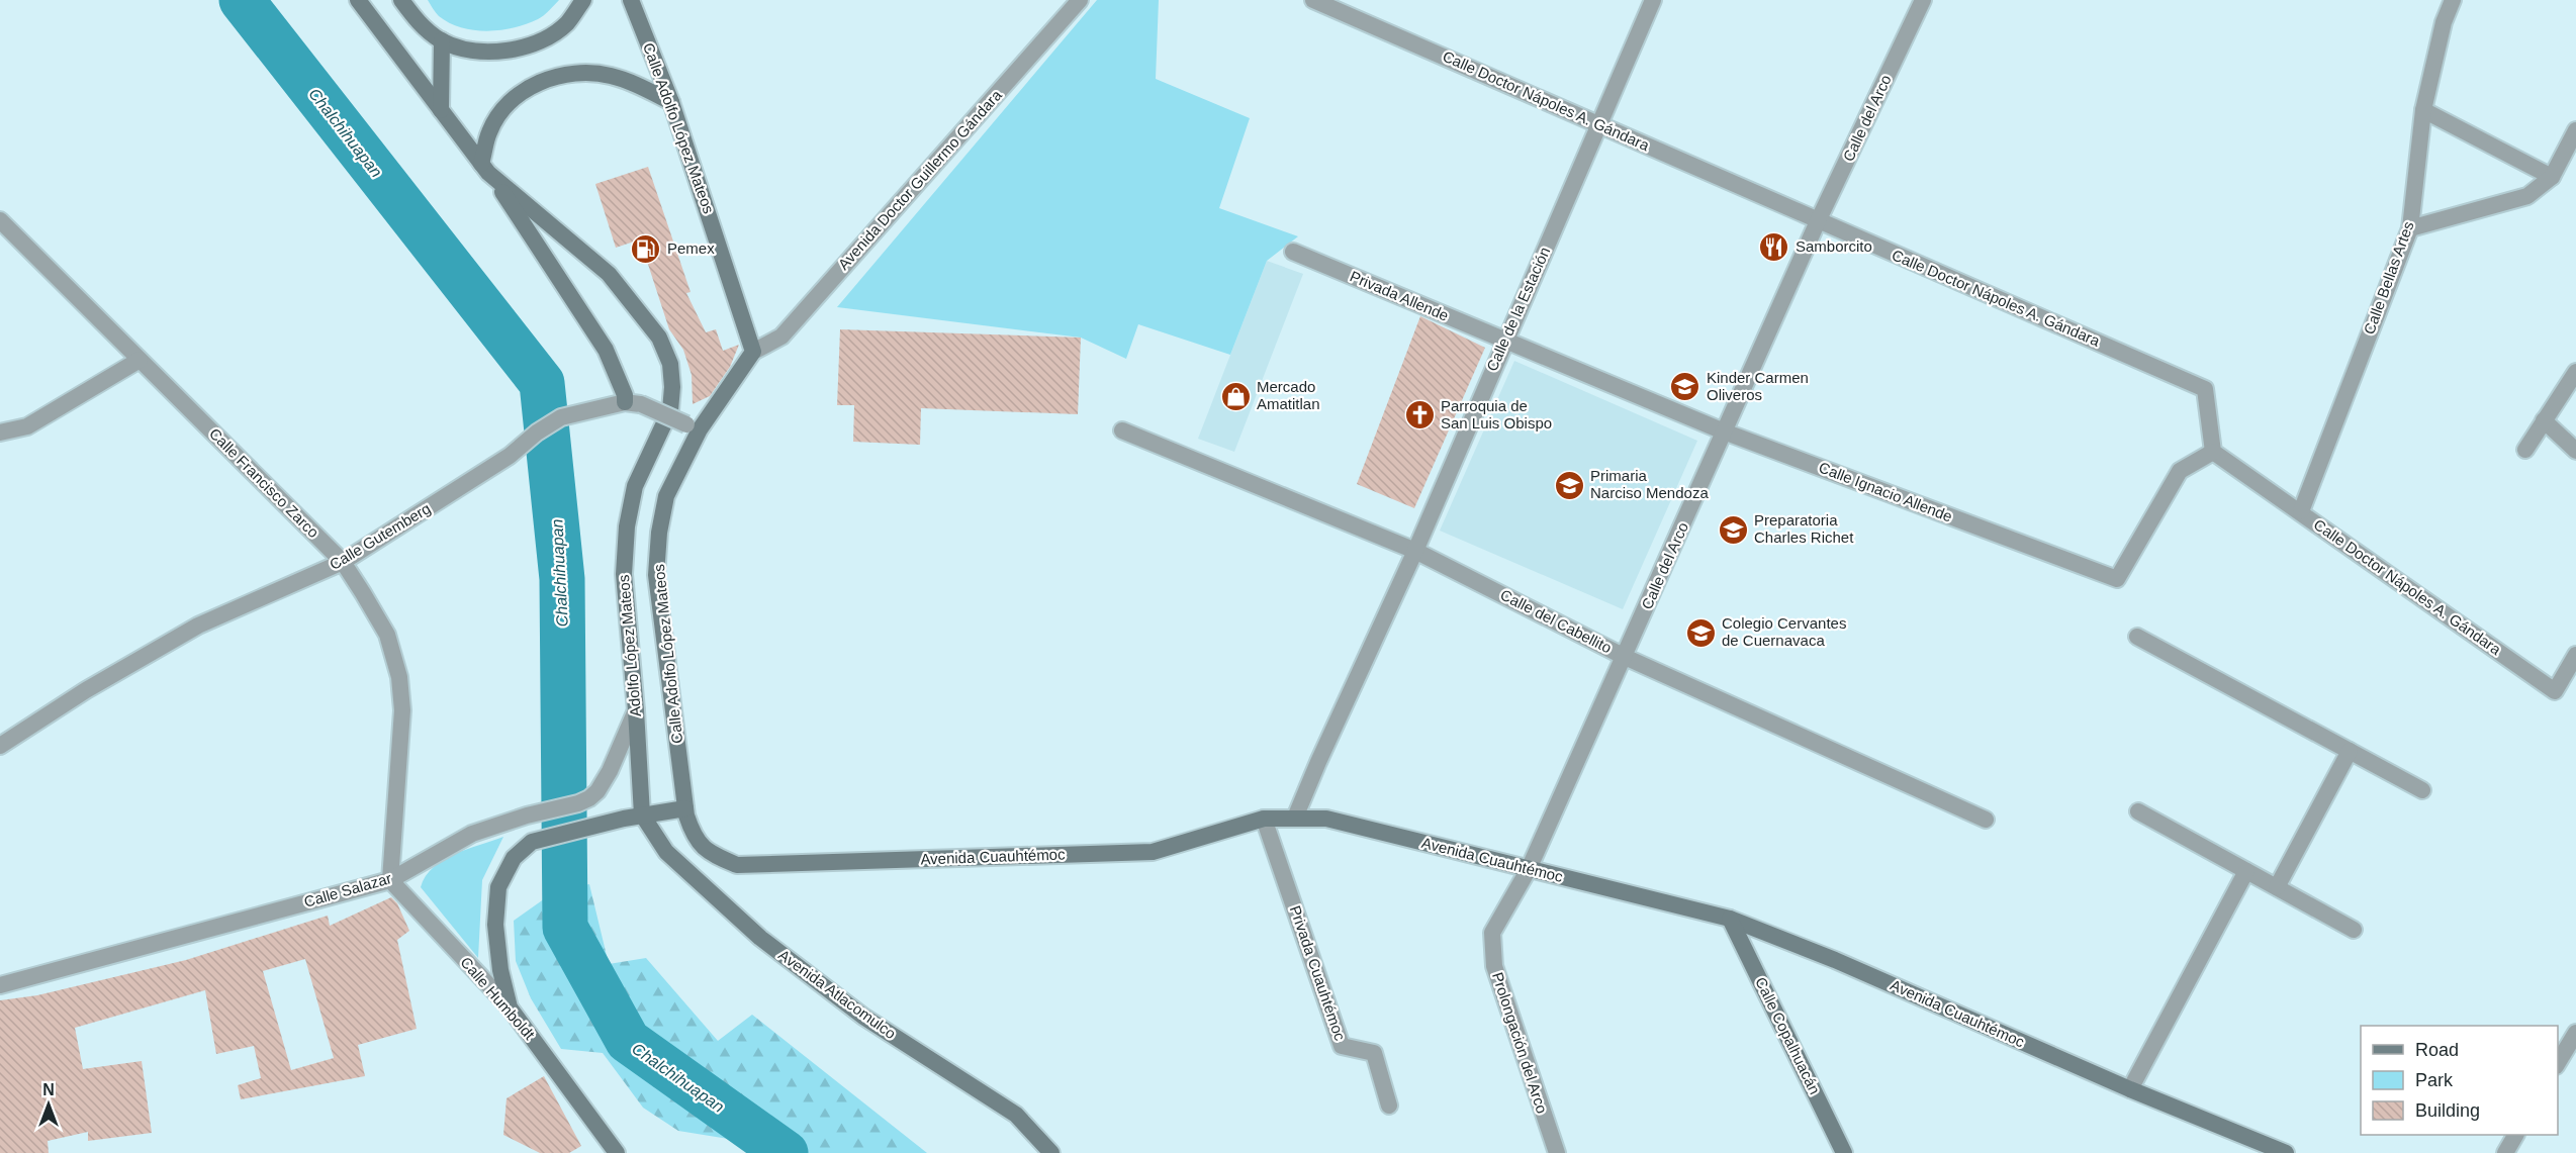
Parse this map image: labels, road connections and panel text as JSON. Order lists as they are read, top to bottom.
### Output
{
  "streets": {
    "main road": [
      "Calle Adolfo López Mateos",
      "Adolfo López Mateos",
      "Avenida Cuauhtémoc",
      "Avenida Atlacomulco",
      "Calle Humboldt",
      "Calle Copalhuacán"
    ],
    "street": [
      "Calle Doctor Nápoles A. Gándara",
      "Calle del Arco",
      "Avenida Doctor Guillermo Gándara",
      "Calle Bellas Artes",
      "Privada Allende",
      "Calle de la Estación",
      "Calle Francisco Zarco",
      "Calle Ignacio Allende",
      "Calle Gutemberg",
      "Calle del Cabellito",
      "Calle Salazar",
      "Privada Cuauhtémoc",
      "Prolongación del Arco"
    ]
  },
  "crossings": [
    ["Calle Doctor Nápoles A. Gándara", "Calle del Arco"],
    ["Calle Doctor Nápoles A. Gándara", "Calle Bellas Artes"],
    ["Calle Doctor Nápoles A. Gándara", "Calle de la Estación"],
    ["Calle Doctor Nápoles A. Gándara", "Calle Ignacio Allende"],
    ["Calle del Arco", "Calle Ignacio Allende"],
    ["Calle del Arco", "Calle del Cabellito"],
    ["Calle del Arco", "Avenida Cuauhtémoc"],
    ["Calle del Arco", "Prolongación del Arco"],
    ["Calle Adolfo López Mateos", "Avenida Doctor Guillermo Gándara"],
    ["Calle Adolfo López Mateos", "Avenida Cuauhtémoc"],
    ["Privada Allende", "Calle de la Estación"],
    ["Privada Allende", "Calle Ignacio Allende"],
    ["Calle de la Estación", "Calle Ignacio Allende"],
    ["Calle de la Estación", "Calle del Cabellito"],
    ["Calle de la Estación", "Avenida Cuauhtémoc"],
    ["Calle Francisco Zarco", "Calle Gutemberg"],
    ["Calle Francisco Zarco", "Calle Salazar"],
    ["Calle Francisco Zarco", "Calle Humboldt"],
    ["Adolfo López Mateos", "Calle Salazar"],
    ["Adolfo López Mateos", "Avenida Atlacomulco"],
    ["Avenida Cuauhtémoc", "Privada Cuauhtémoc"],
    ["Avenida Cuauhtémoc", "Calle Copalhuacán"],
    ["Avenida Cuauhtémoc", "Prolongación del Arco"],
    ["Calle Salazar", "Calle Humboldt"]
  ],
  "water": ["Chalchihuapan"],
  "places": {
    "restaurant": ["Samborcito"],
    "fuel station": ["Pemex"],
    "school or university": [
      "Kinder Carmen Oliveros",
      "Primaria Narciso Mendoza",
      "Preparatoria Charles Richet",
      "Colegio Cervantes de Cuernavaca"
    ],
    "shop": ["Mercado Amatitlan"],
    "church": ["Parroquia de San Luis Obispo"]
  },
  "legend": ["Road", "Park", "Building"],
  "north": "top"
}
